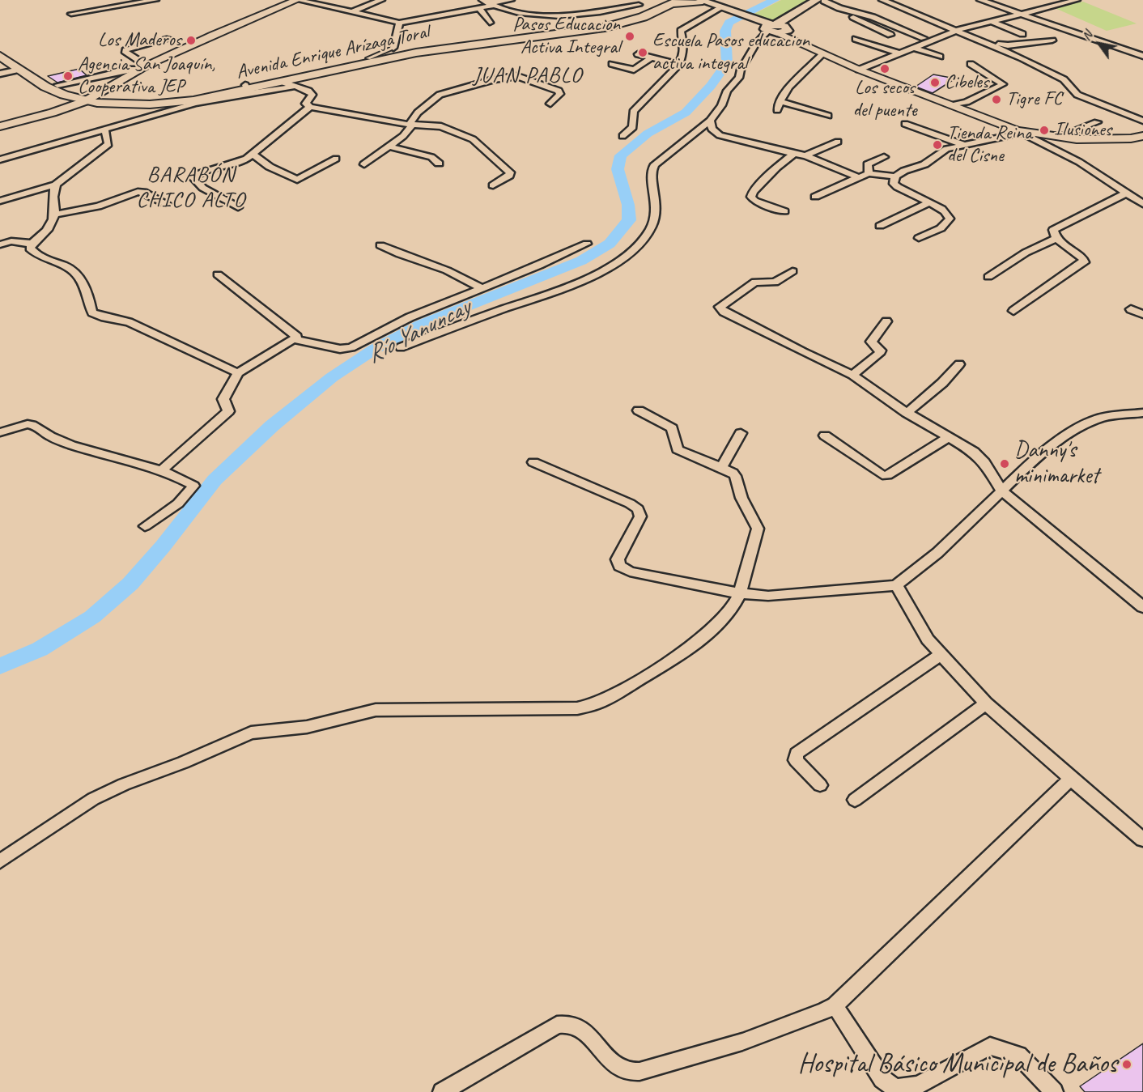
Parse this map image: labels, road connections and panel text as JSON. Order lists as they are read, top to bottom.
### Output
{
  "streets": {
    "main road": ["Avenida Enrique Arízaga Toral"]
  },
  "districts": ["JUAN PABLO", "BARABÓN CHICO ALTO"],
  "water": ["Río Yanuncay"],
  "places": [
    "Pasos Educacion Activa Integral",
    "Los Maderos",
    "Escuela Pasos educacion activa integral",
    "Los secos del puente",
    "Agencia San Joaquín, Cooperativa JEP",
    "Cibeles",
    "Tigre FC",
    "Ilusiones",
    "Tienda Reina del Cisne",
    "Danny's minimarket",
    "Hospital Básico Municipal de Baños"
  ],
  "north": "top left"
}
